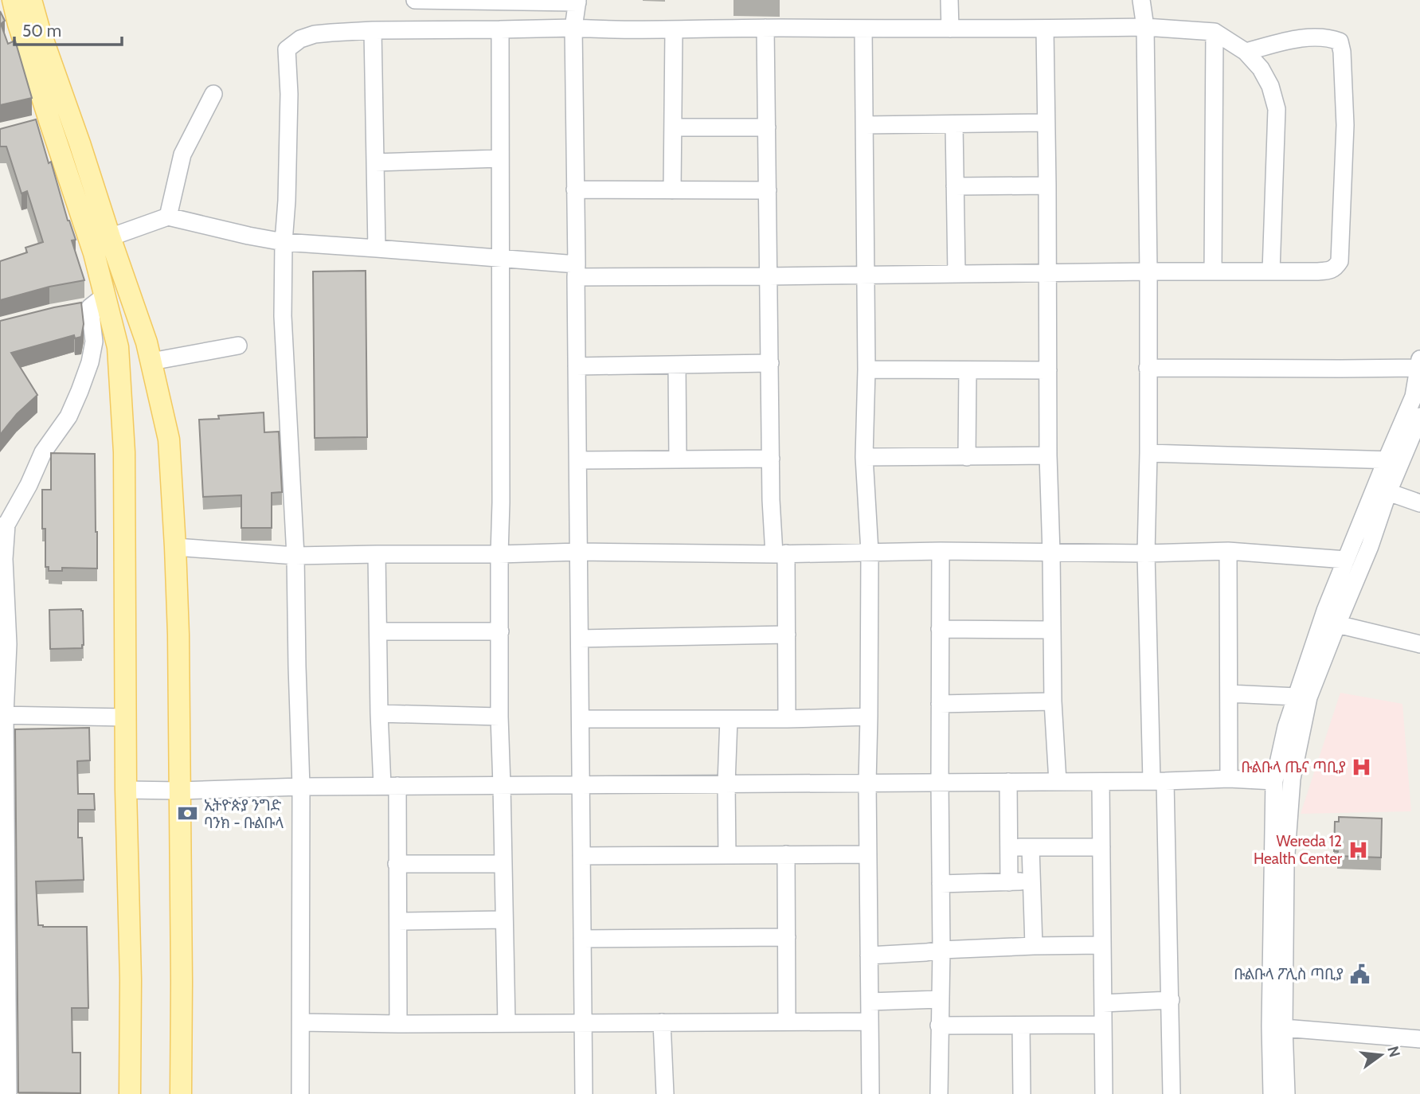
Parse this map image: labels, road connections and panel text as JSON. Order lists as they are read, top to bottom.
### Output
{
  "places": {
    "hospital": ["ቡልቡላ ጤና ጣቢያ", "Wereda 12 Health Center"],
    "bank": ["ኢትዮጵያ ንግድ ባንክ - ቡልቡላ"],
    "public building": ["ቡልቡላ ፖሊስ ጣቢያ"]
  },
  "scale_bar": "50 m",
  "north": "right"
}
